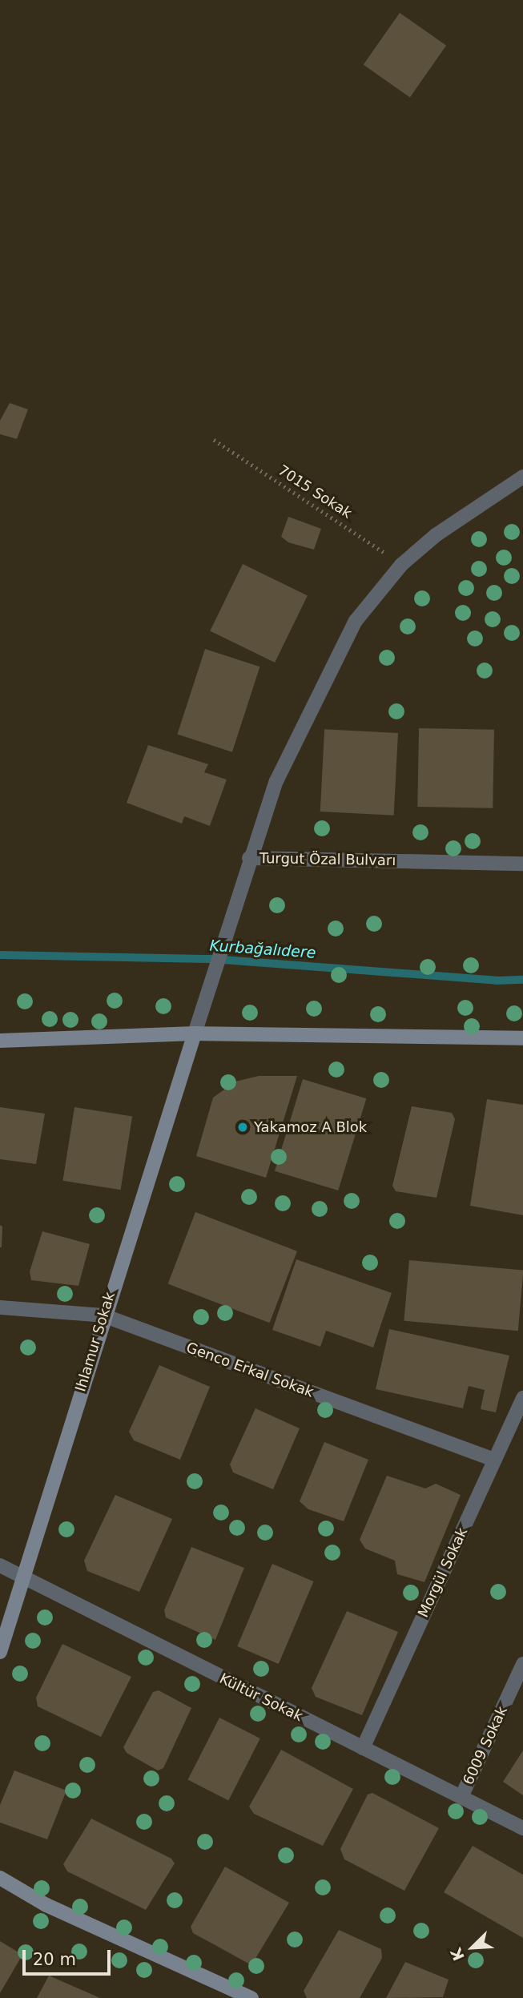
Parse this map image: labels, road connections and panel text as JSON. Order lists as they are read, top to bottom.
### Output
{
  "streets": {
    "street": [
      "Turgut Özal Bulvarı",
      "Ihlamur Sokak",
      "Genco Erkal Sokak",
      "Morgül Sokak",
      "Kültür Sokak",
      "6009 Sokak"
    ],
    "path": ["7015 Sokak"]
  },
  "crossings": [
    ["Turgut Özal Bulvarı", "Ihlamur Sokak"],
    ["Ihlamur Sokak", "Genco Erkal Sokak"],
    ["Ihlamur Sokak", "Kültür Sokak"],
    ["Genco Erkal Sokak", "Morgül Sokak"],
    ["Morgül Sokak", "Kültür Sokak"],
    ["Kültür Sokak", "6009 Sokak"]
  ],
  "water": ["Kurbağalıdere"],
  "places": ["Yakamoz A Blok"],
  "scale_bar": "20 m",
  "north": "bottom left"
}
